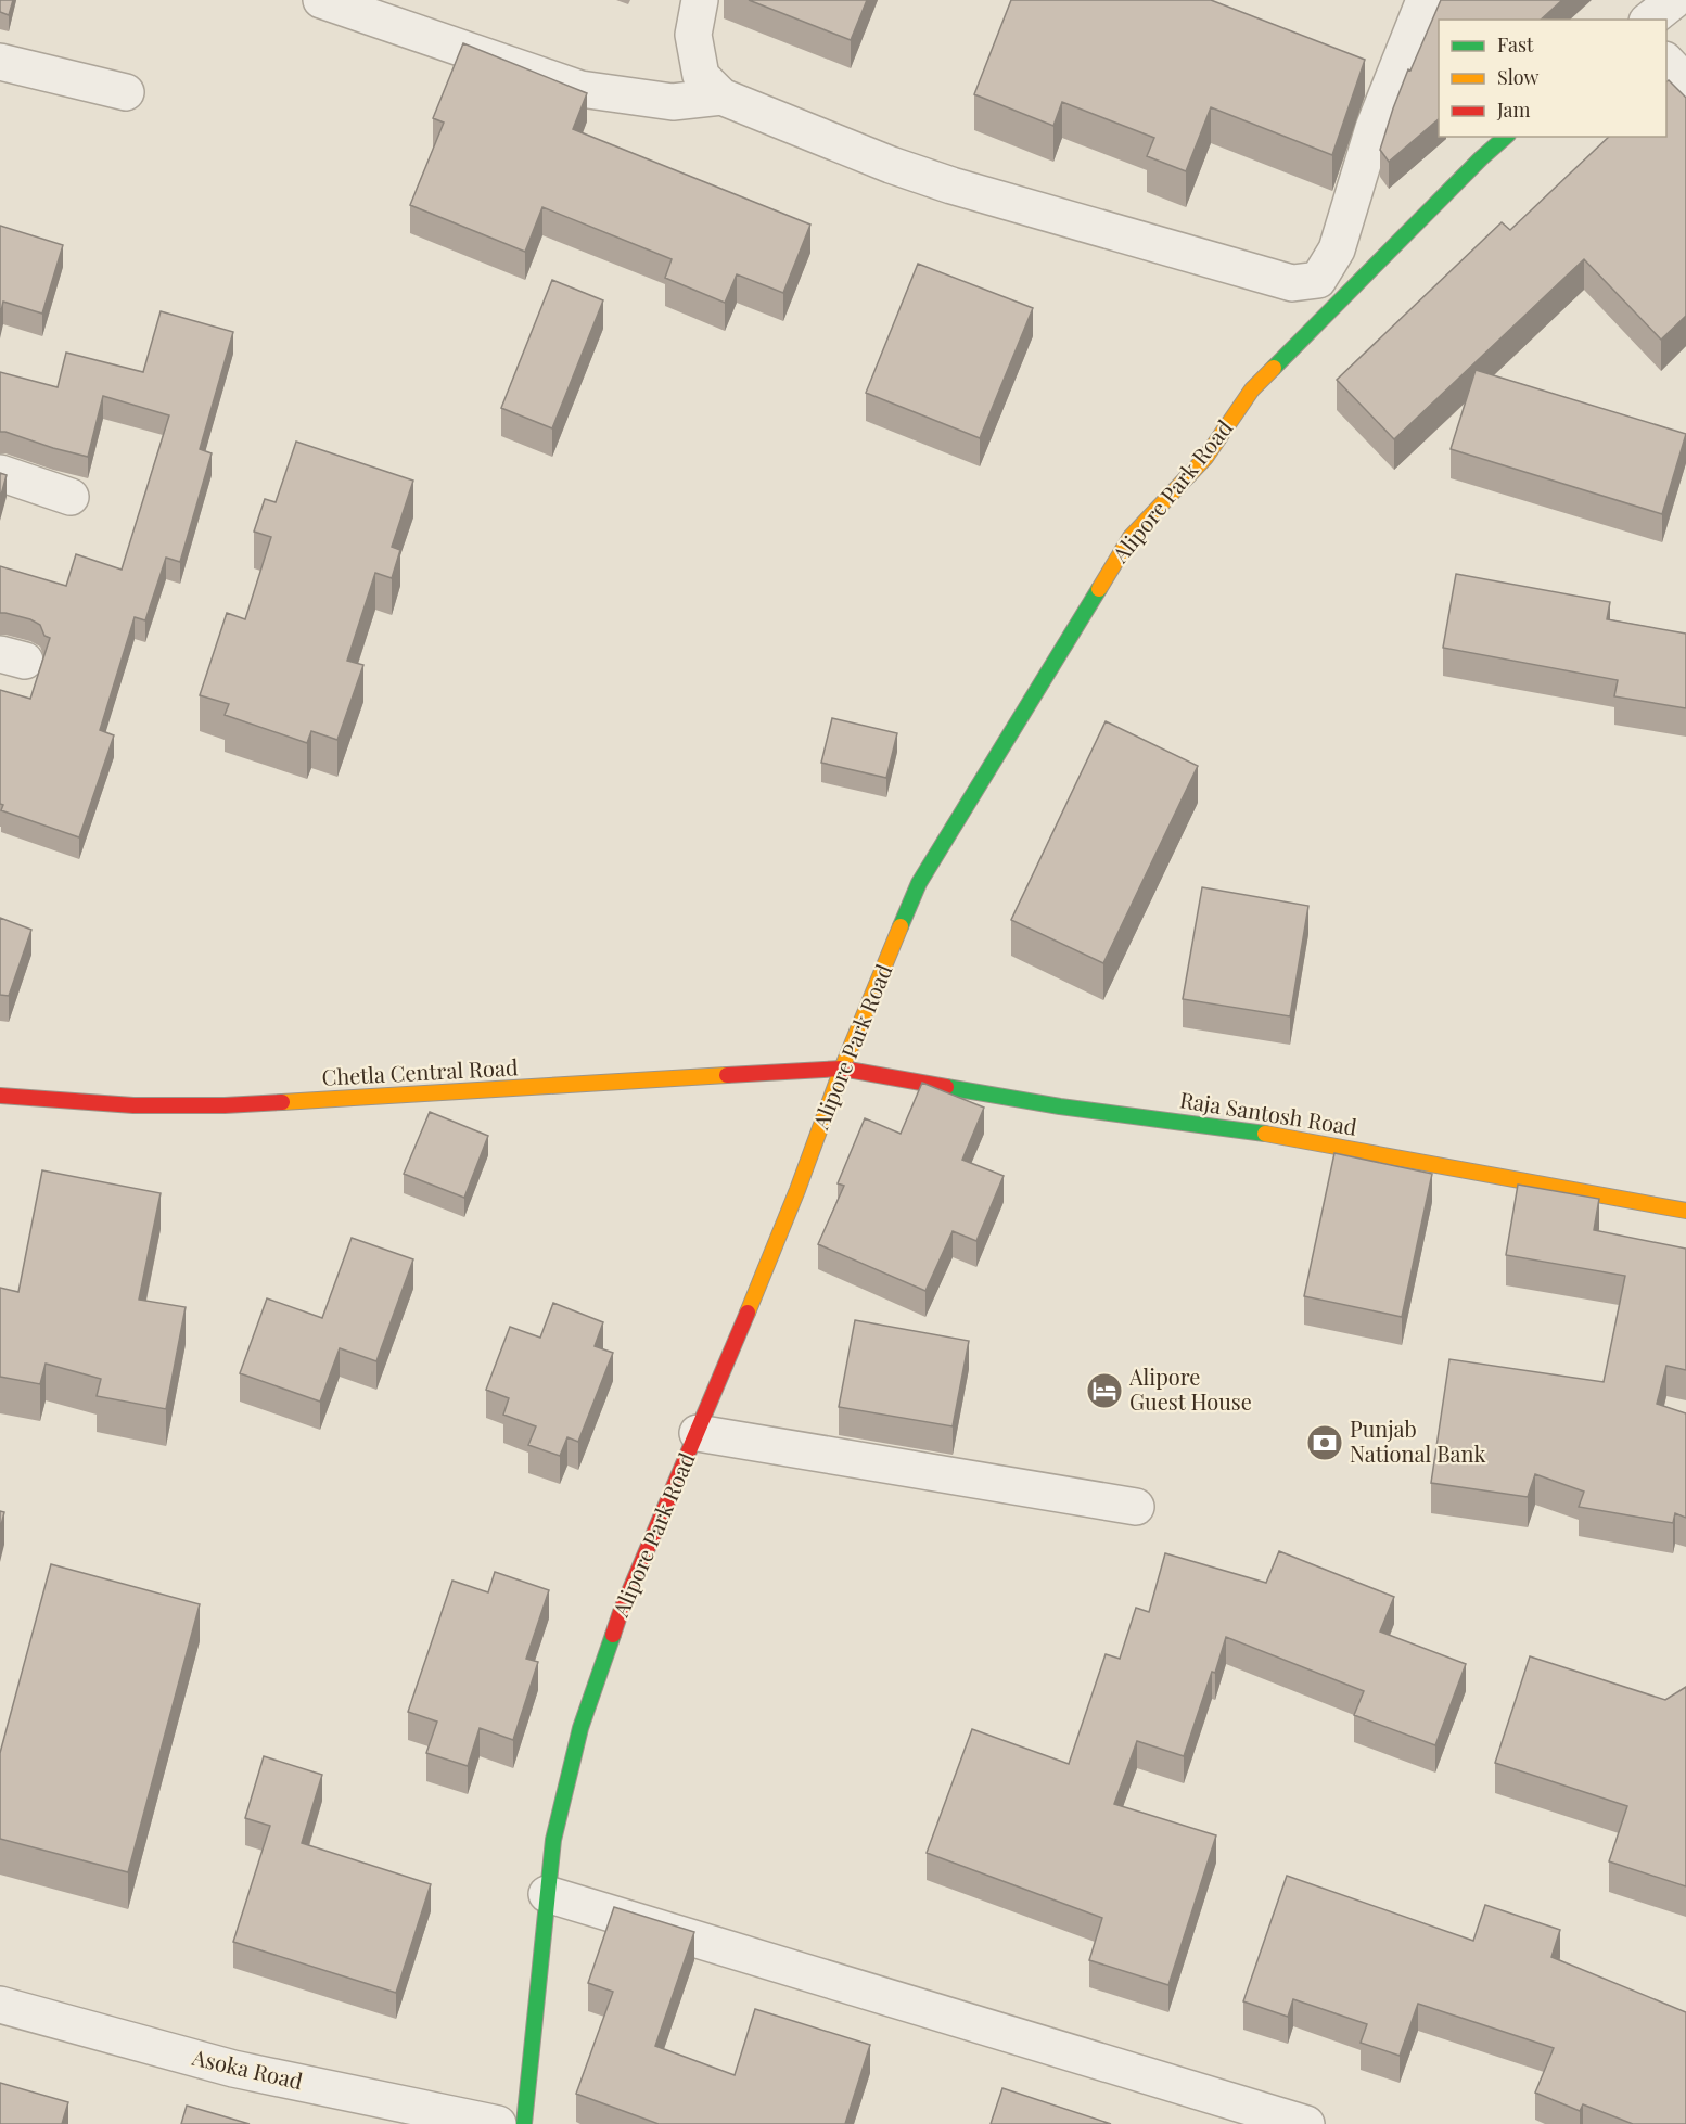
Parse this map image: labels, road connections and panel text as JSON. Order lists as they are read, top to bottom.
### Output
{
  "streets": {
    "street": [
      "Alipore Park Road",
      "Chetla Central Road",
      "Raja Santosh Road",
      "Asoka Road"
    ]
  },
  "crossings": [
    ["Alipore Park Road", "Chetla Central Road"],
    ["Alipore Park Road", "Raja Santosh Road"],
    ["Chetla Central Road", "Raja Santosh Road"]
  ],
  "places": {
    "hotel": ["Alipore Guest House"],
    "bank": ["Punjab National Bank"]
  },
  "legend": ["Fast", "Slow", "Jam"]
}
